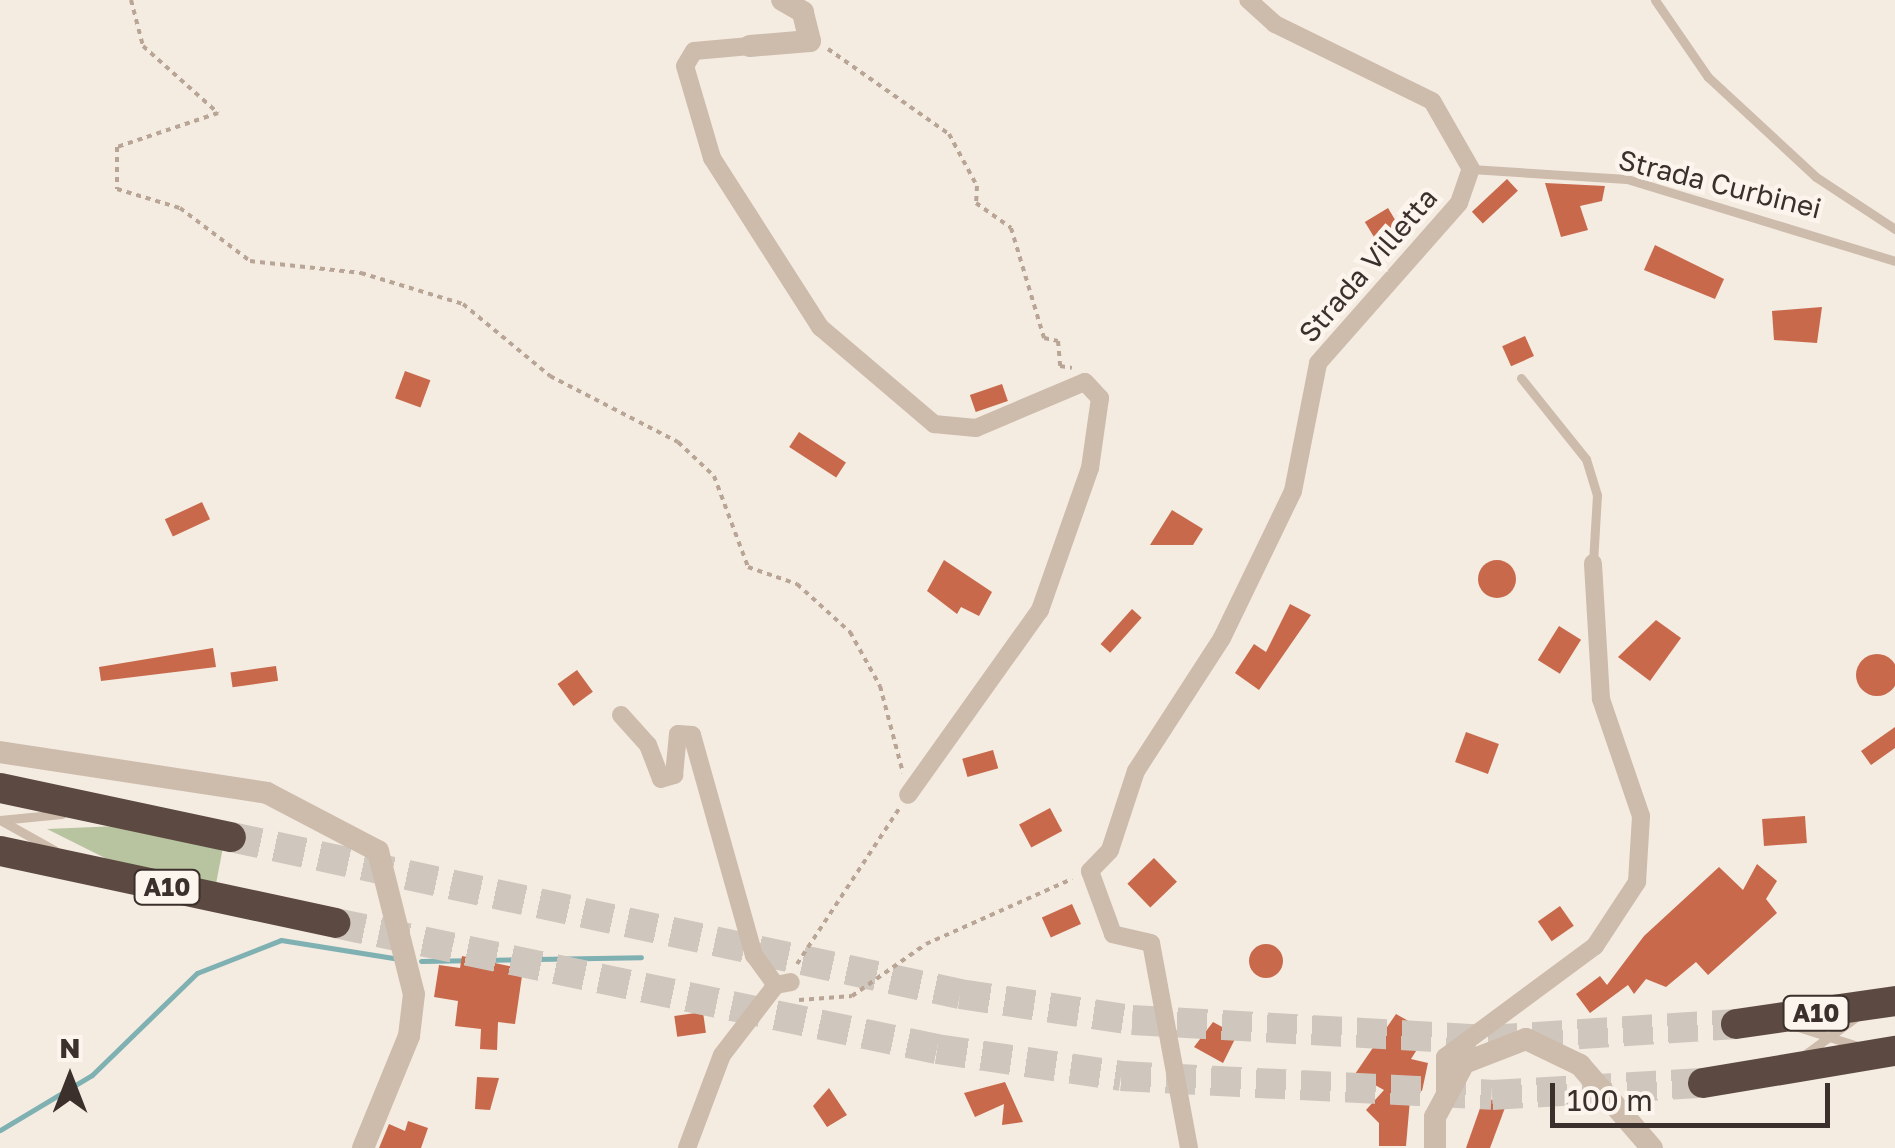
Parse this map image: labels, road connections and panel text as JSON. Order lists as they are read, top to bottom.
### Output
{
  "streets": {
    "highway": ["A10"],
    "street": ["Strada Villetta"],
    "lane": ["Strada Curbinei"]
  },
  "crossings": [
    ["Strada Curbinei", "Strada Villetta"]
  ],
  "scale_bar": "100 m",
  "north": "top"
}
